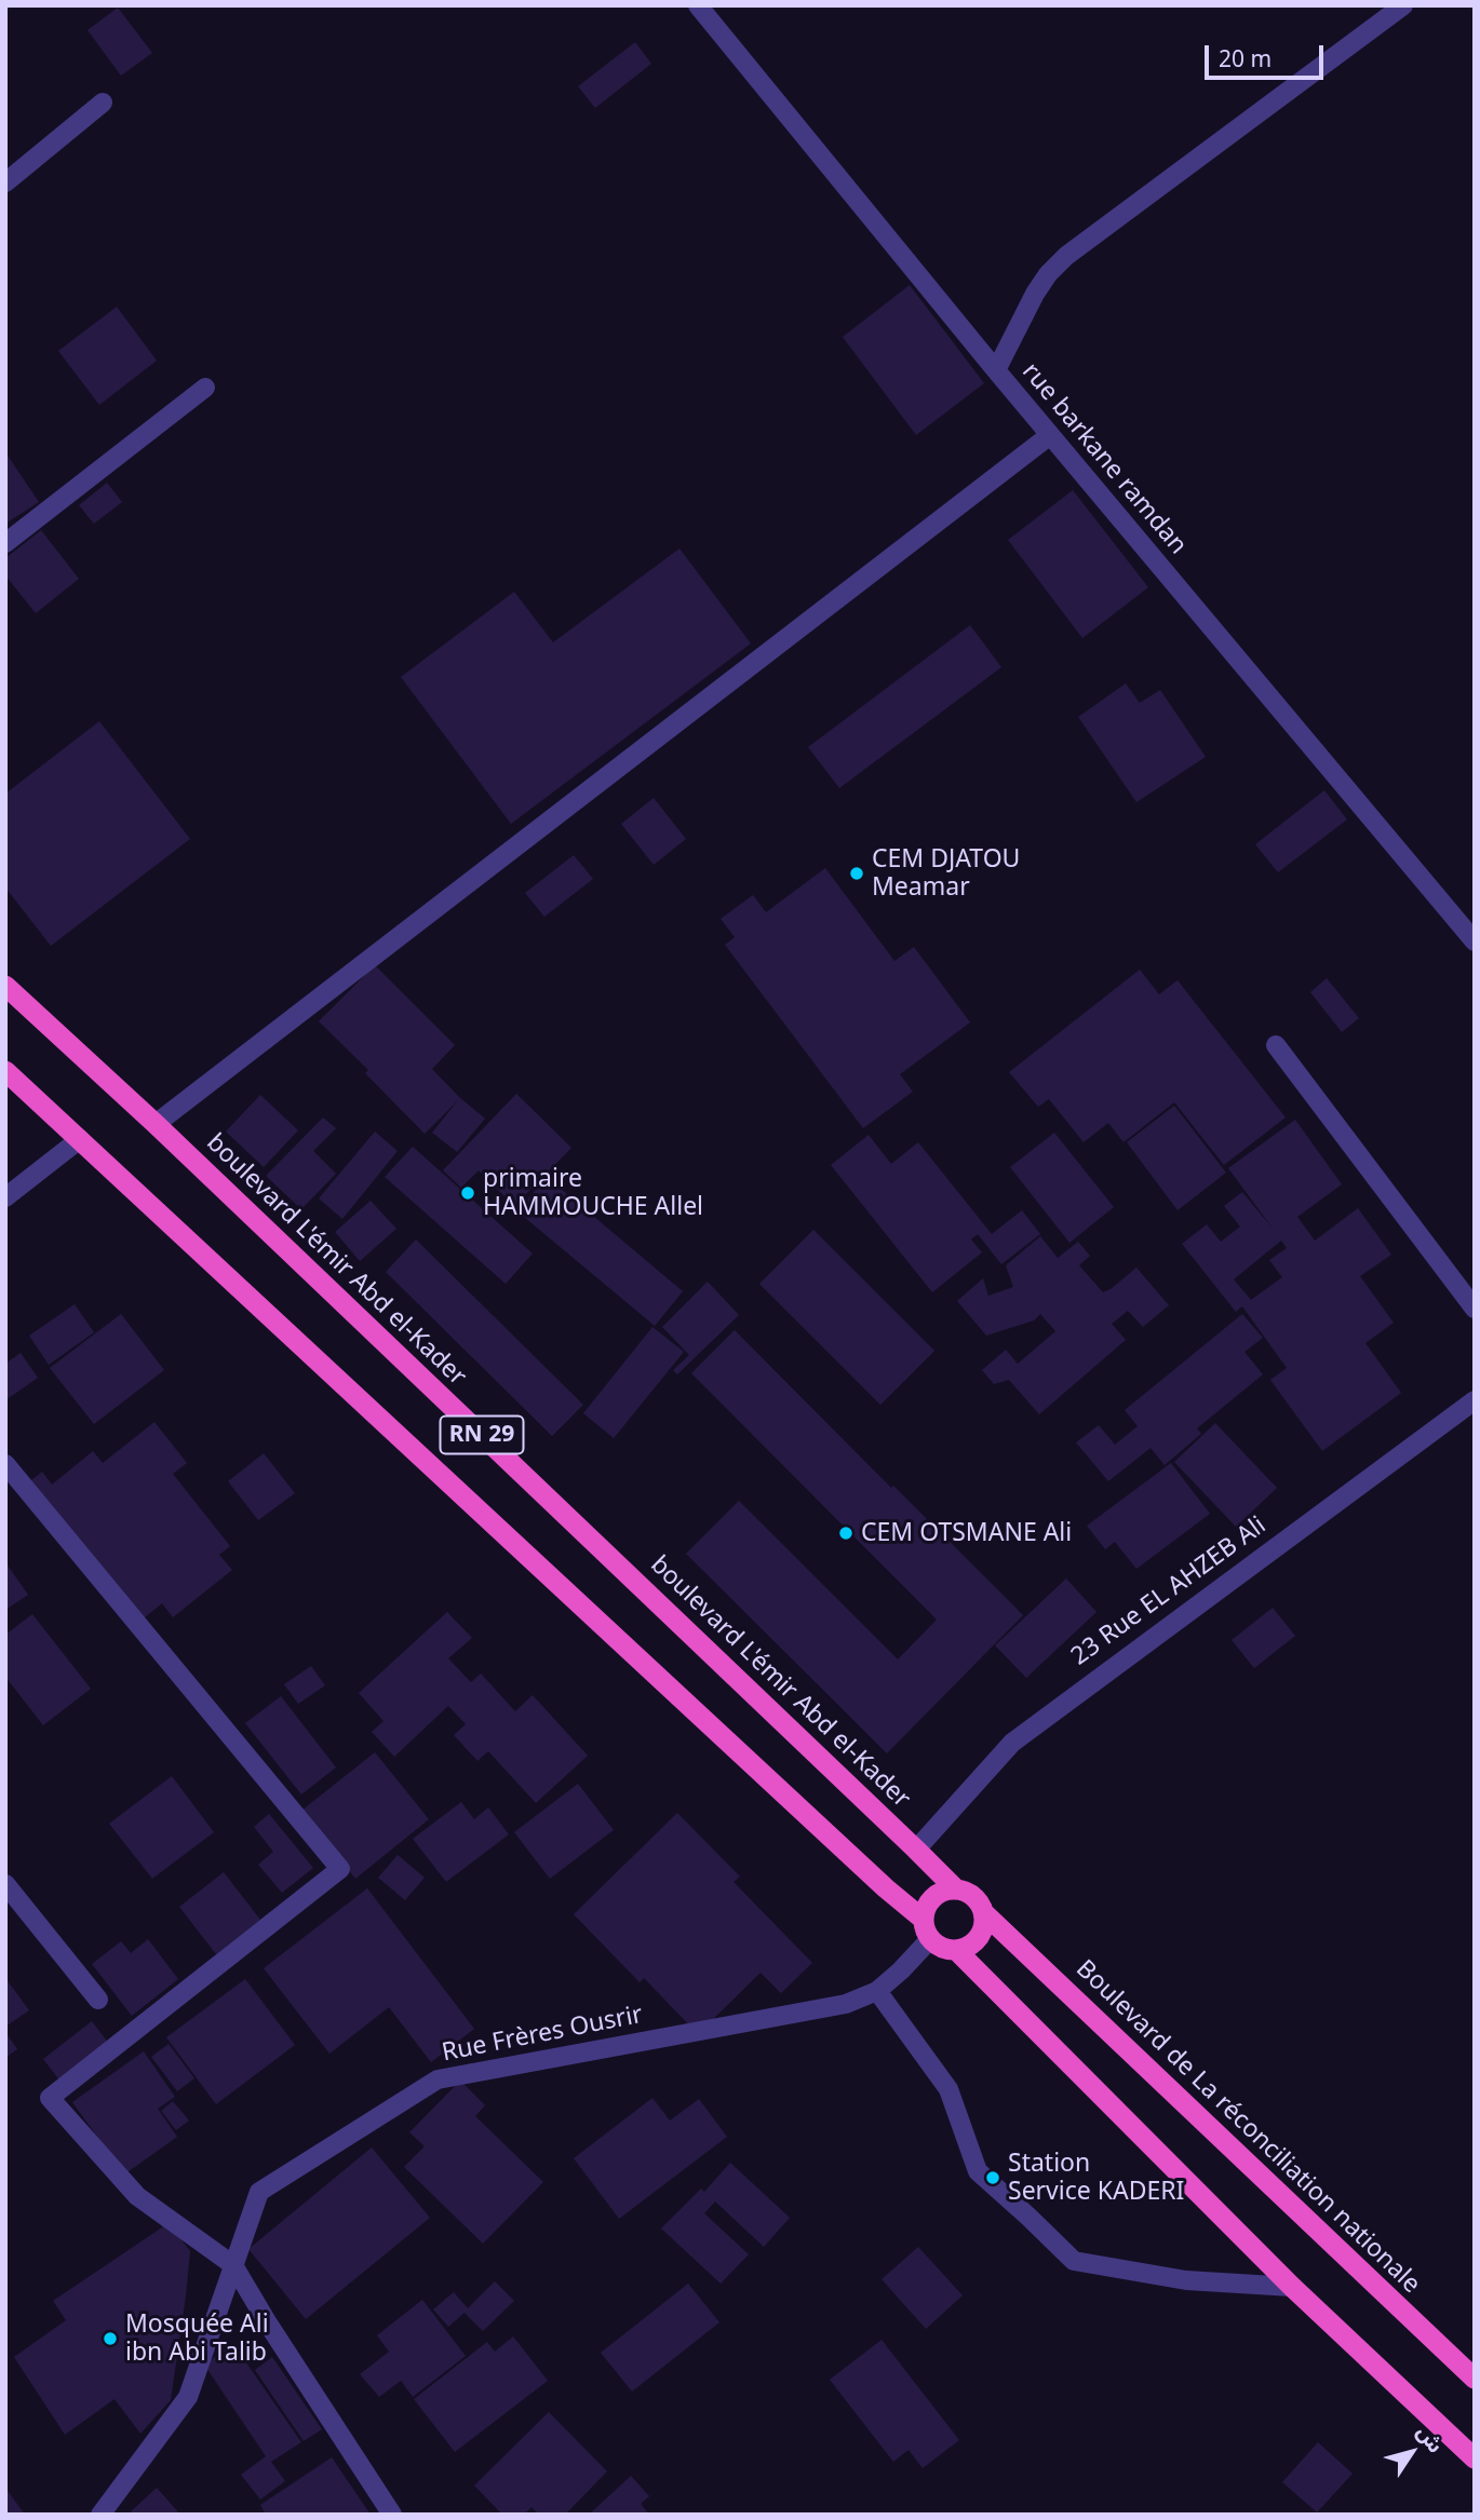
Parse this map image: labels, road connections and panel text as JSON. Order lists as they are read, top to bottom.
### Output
{
  "streets": {
    "highway": ["boulevard L'émir Abd el-Kader", "RN 29", "Boulevard de La réconciliation nationale"],
    "street": ["rue barkane ramdan", "23 Rue EL AHZEB Ali", "Rue Frères Ousrir"]
  },
  "crossings": [
    ["boulevard L'émir Abd el-Kader", "RN 29"],
    ["boulevard L'émir Abd el-Kader", "23 Rue EL AHZEB Ali"],
    ["boulevard L'émir Abd el-Kader", "Rue Frères Ousrir"],
    ["boulevard L'émir Abd el-Kader", "Boulevard de La réconciliation nationale"],
    ["RN 29", "Rue Frères Ousrir"],
    ["RN 29", "Boulevard de La réconciliation nationale"],
    ["Rue Frères Ousrir", "Boulevard de La réconciliation nationale"]
  ],
  "places": [
    "CEM DJATOU Meamar",
    "primaire HAMMOUCHE Allel",
    "CEM OTSMANE Ali",
    "Station Service KADERI",
    "Mosquée Ali ibn Abi Talib"
  ],
  "scale_bar": "20 m",
  "north": "top right"
}
